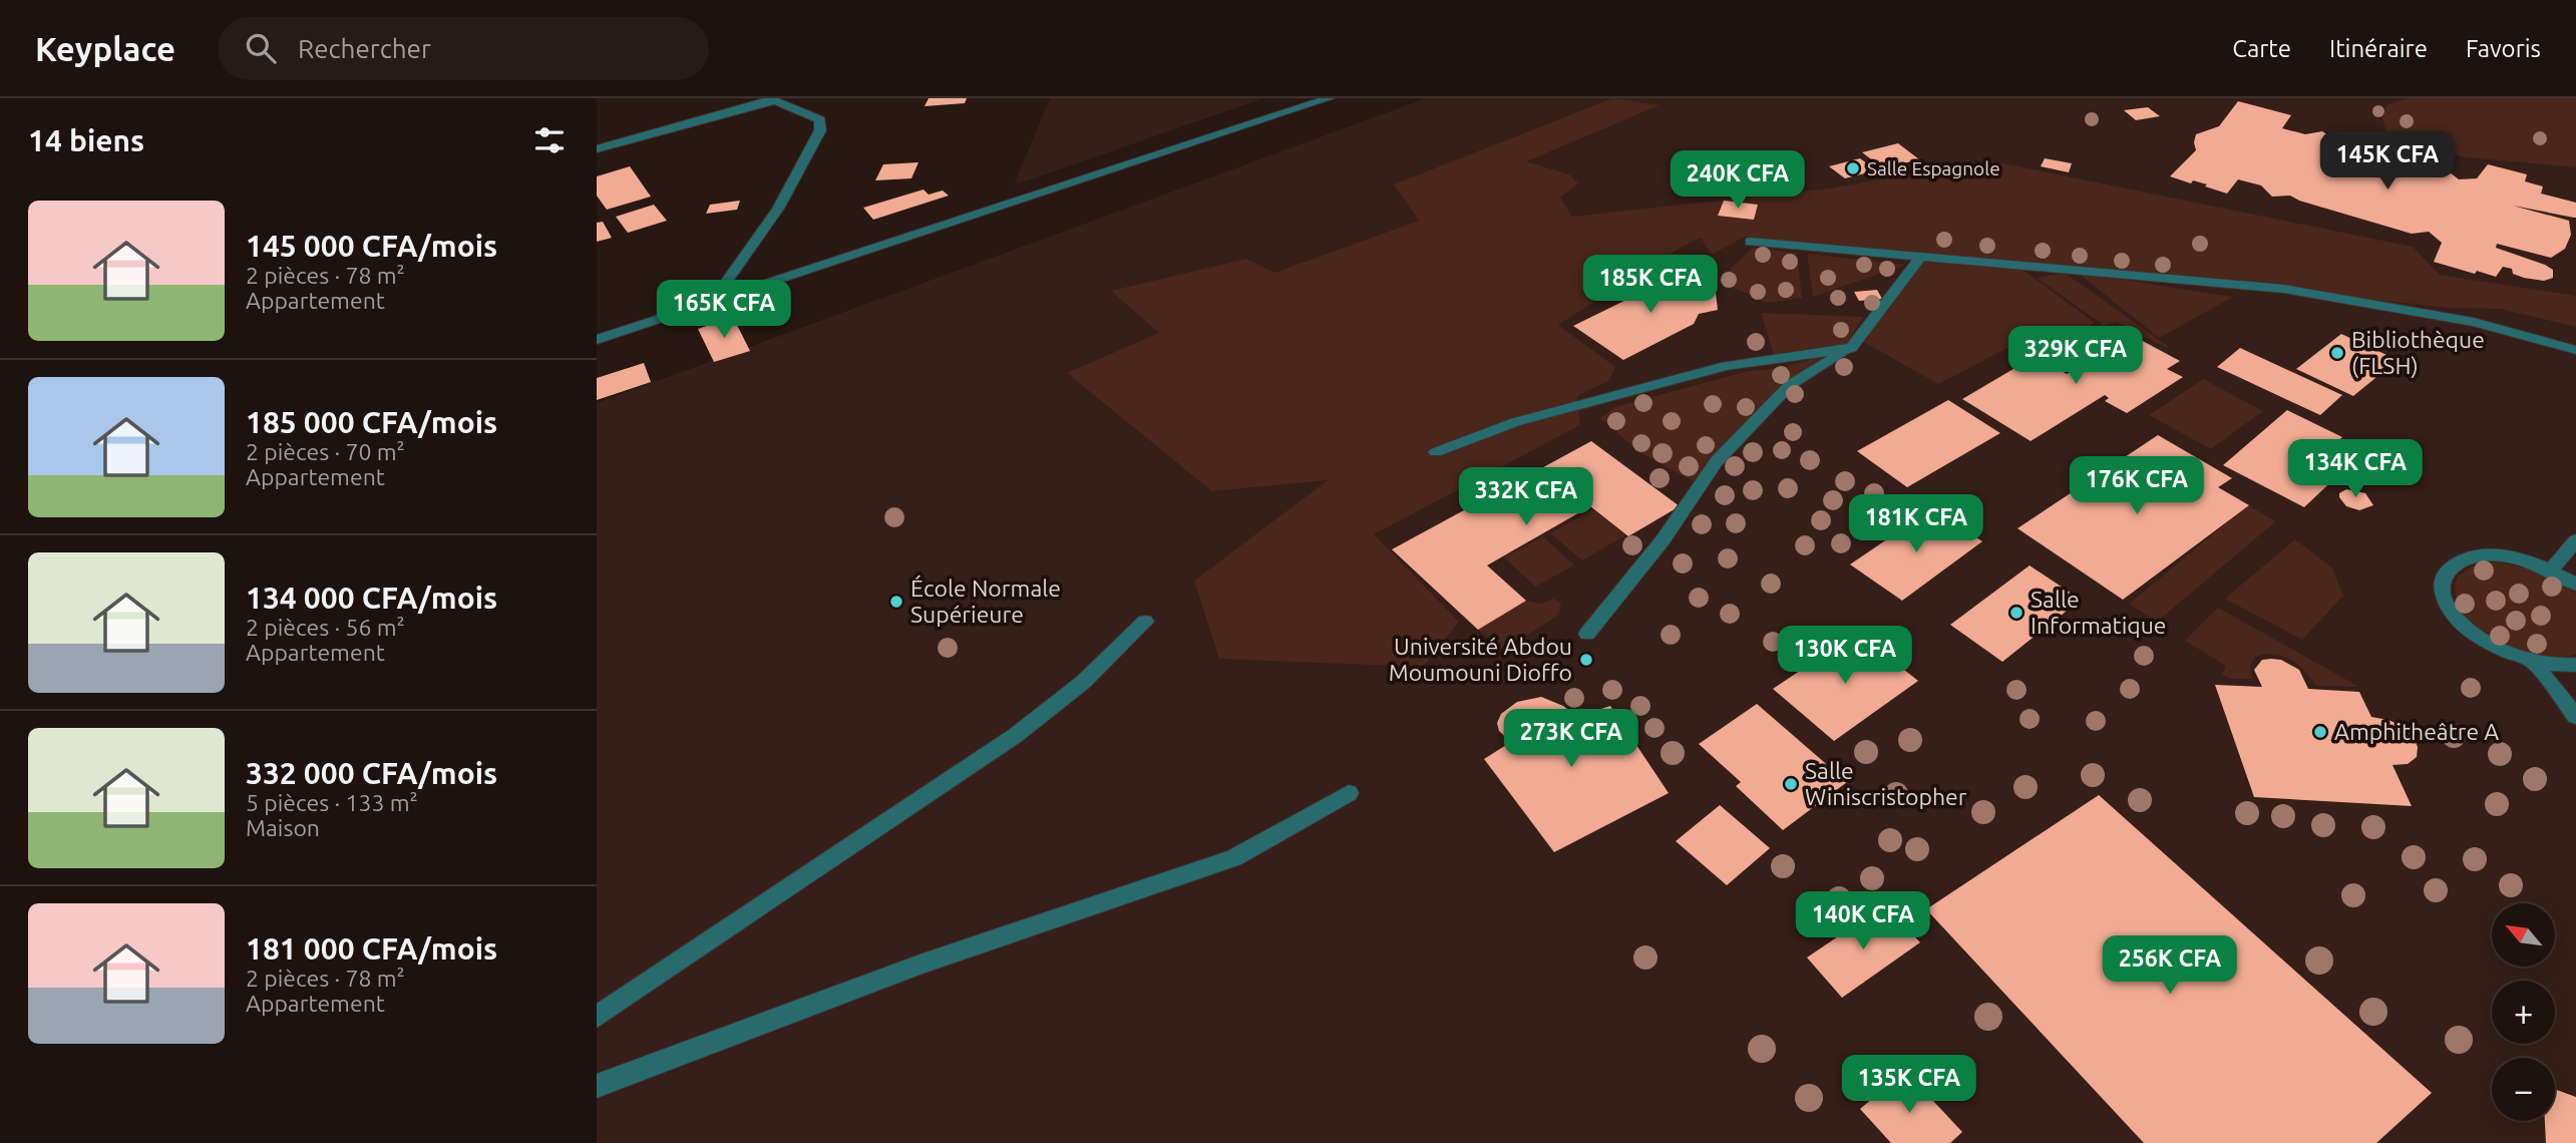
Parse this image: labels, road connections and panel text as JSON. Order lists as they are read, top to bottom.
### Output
{
  "places": [
    "Salle Espagnole",
    "Bibliothèque (FLSH)",
    "École Normale Supérieure",
    "Salle Informatique",
    "Université Abdou Moumouni Dioffo",
    "Amphitheâtre A",
    "Salle Winiscristopher"
  ],
  "north": "top left",
  "page": {
    "header": "Keyplace",
    "search": "Rechercher",
    "nav": ["Carte", "Itinéraire", "Favoris"],
    "heading": "14 biens",
    "price": [
      "145K CFA",
      "240K CFA",
      "185K CFA",
      "165K CFA",
      "329K CFA",
      "134K CFA",
      "176K CFA",
      "332K CFA",
      "181K CFA",
      "130K CFA",
      "273K CFA",
      "140K CFA",
      "256K CFA",
      "135K CFA"
    ],
    "list": [
      {
        "name": "145 000 CFA/mois",
        "note": "2 pièces · 78 m² · Appartement"
      },
      {
        "name": "185 000 CFA/mois",
        "note": "2 pièces · 70 m² · Appartement"
      },
      {
        "name": "134 000 CFA/mois",
        "note": "2 pièces · 56 m² · Appartement"
      },
      {
        "name": "332 000 CFA/mois",
        "note": "5 pièces · 133 m² · Maison"
      },
      {
        "name": "181 000 CFA/mois",
        "note": "2 pièces · 78 m² · Appartement"
      }
    ],
    "map_buttons": ["+", "−"]
  }
}
